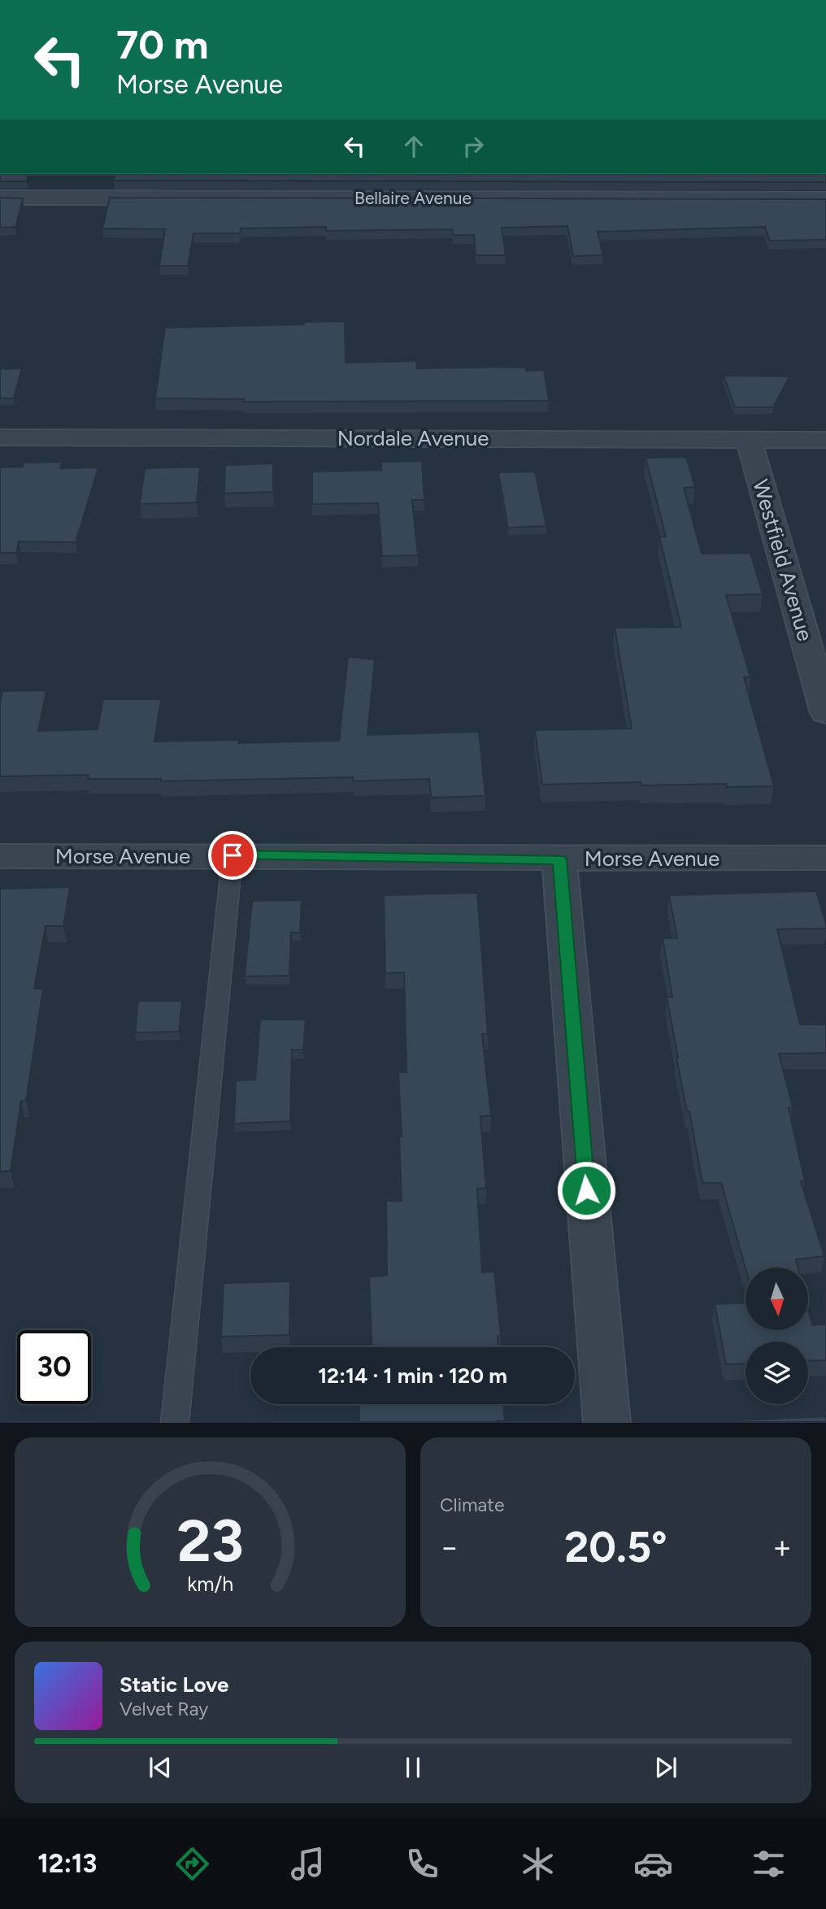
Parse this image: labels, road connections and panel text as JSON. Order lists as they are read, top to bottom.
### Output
{
  "streets": {
    "street": [
      "Bellaire Avenue",
      "Nordale Avenue",
      "Westfield Avenue",
      "Morse Avenue"
    ]
  },
  "crossings": [
    ["Nordale Avenue", "Westfield Avenue"]
  ],
  "north": "bottom",
  "page": {
    "turn": ["70 m", "Morse Avenue"],
    "limit": "30",
    "trip": "12:14 · 1 min · 120 m",
    "tile": "Climate",
    "heat": ["−", "20.5°", "+"],
    "song": ["Static Love", "Velvet Ray"],
    "tabs": "12:13",
    "gauge": ["23", "km/h"]
  }
}
